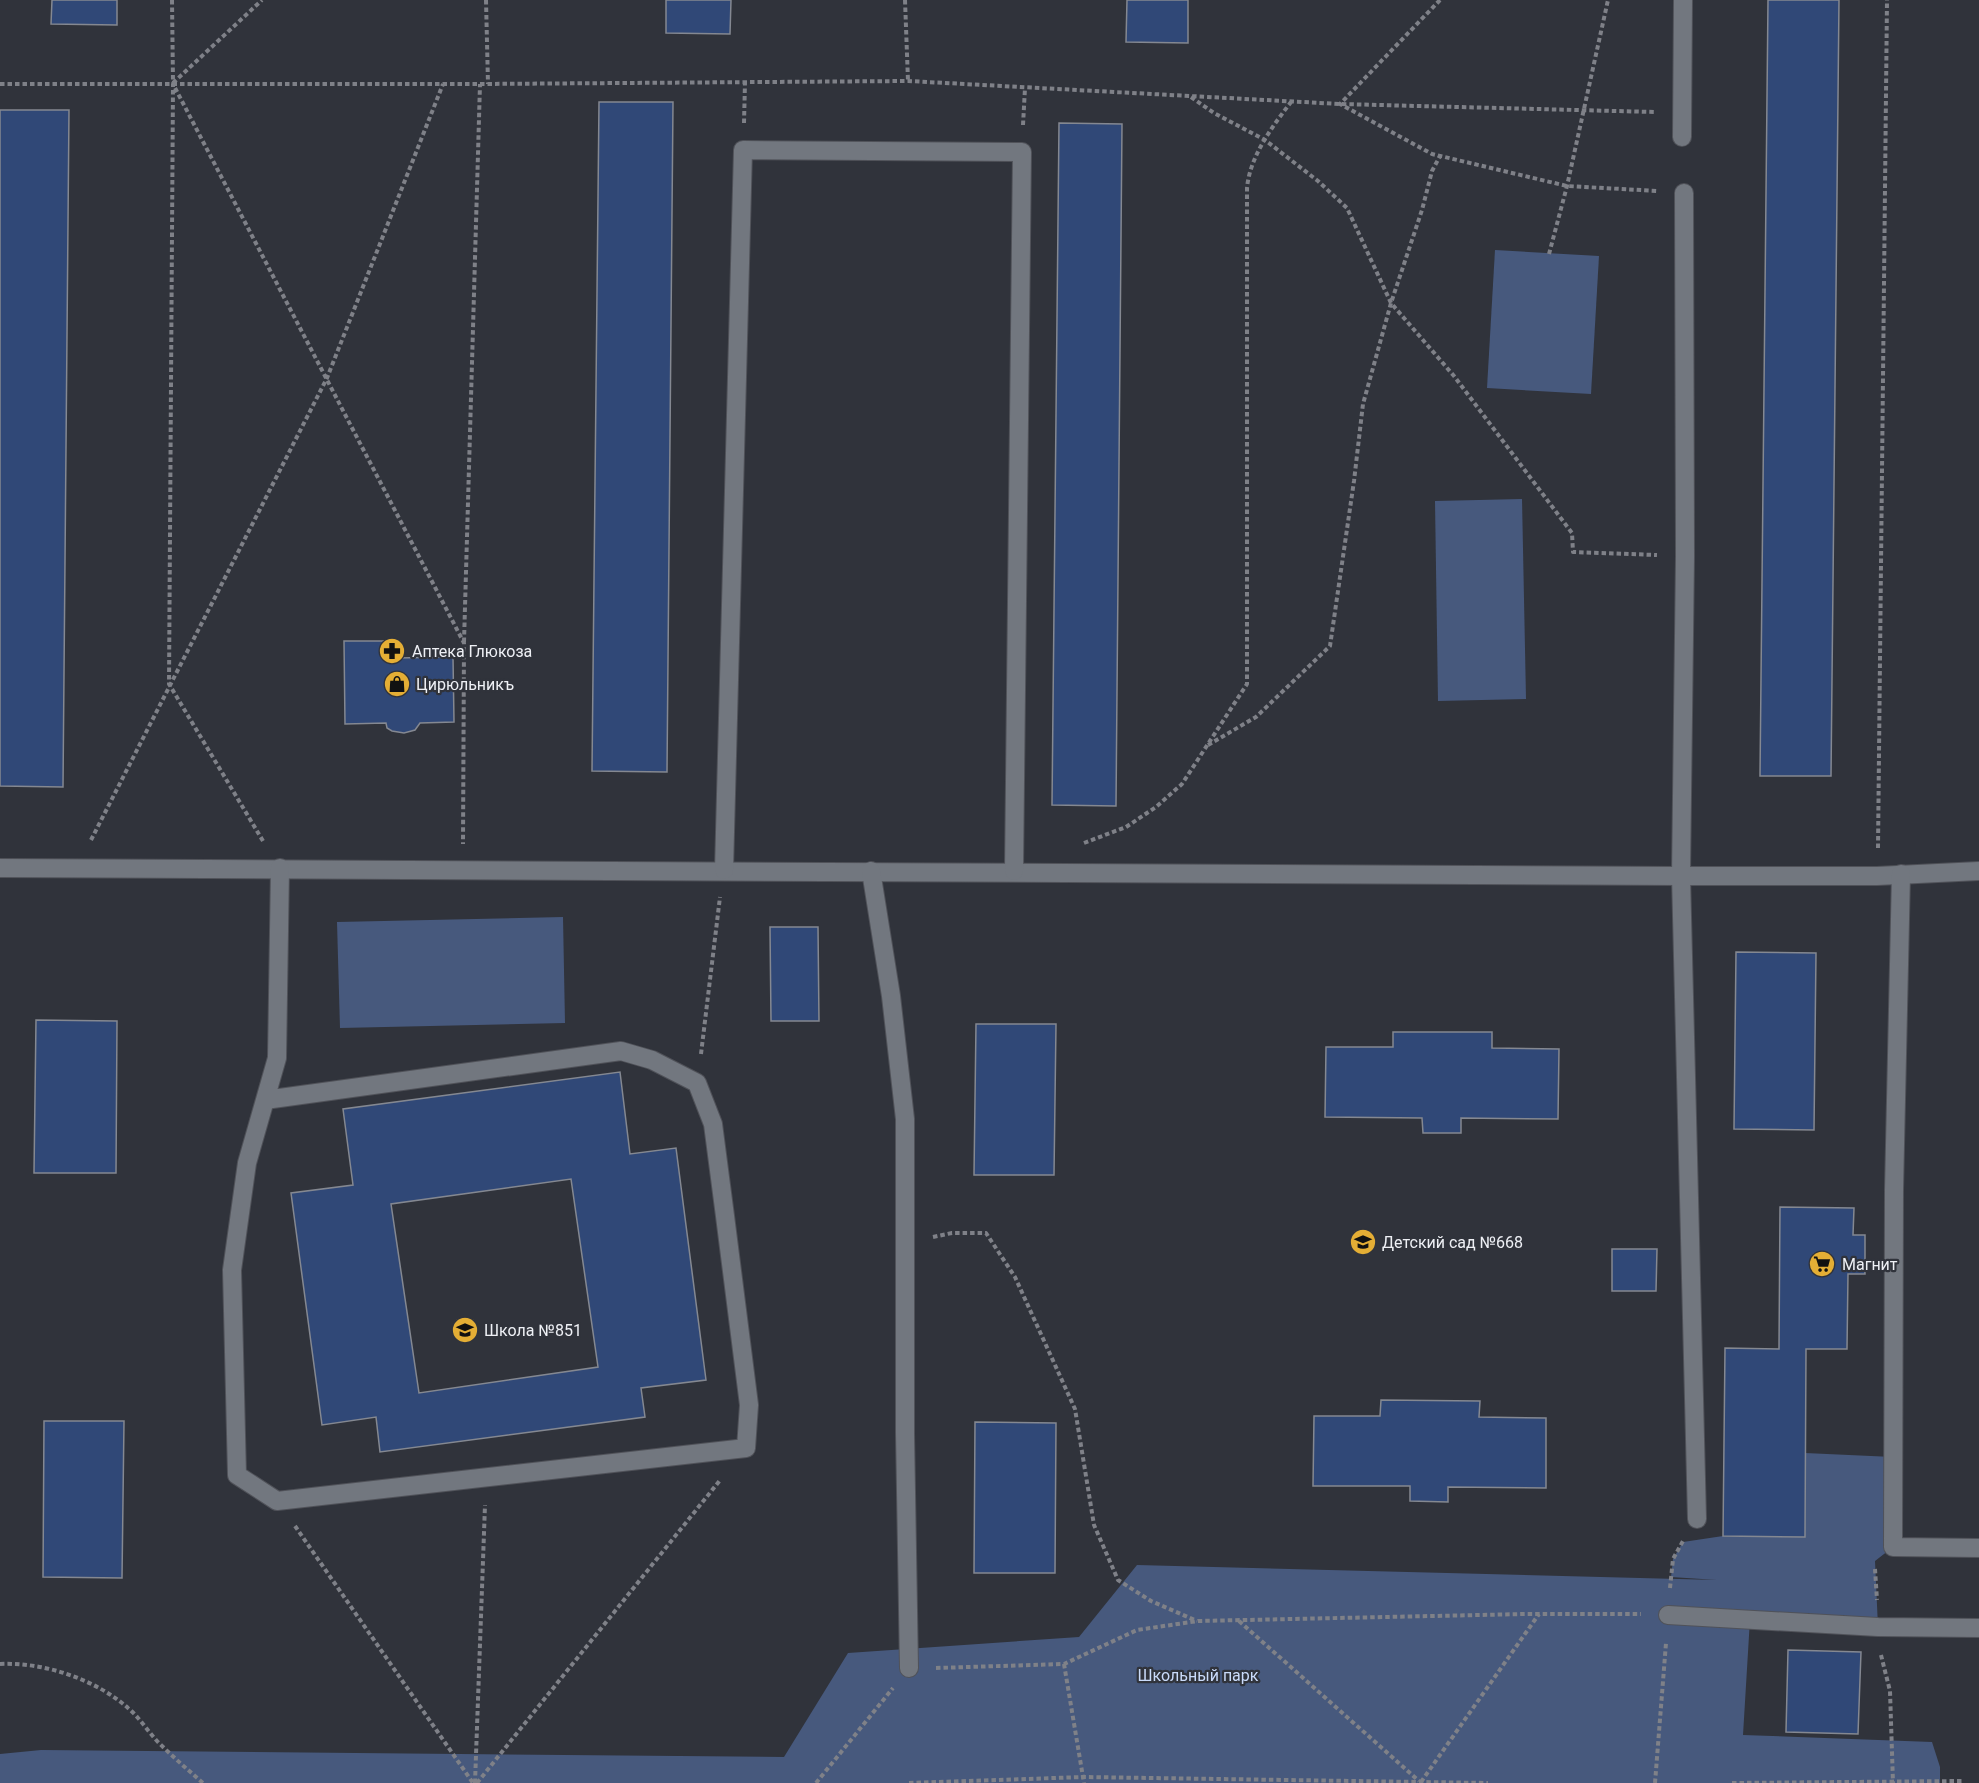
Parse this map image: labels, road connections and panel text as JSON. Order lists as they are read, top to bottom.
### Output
{
  "parks": ["Школьный парк"],
  "places": {
    "pharmacy": ["Аптека Глюкоза"],
    "shop": ["Цирюльникъ"],
    "school or university": ["Детский сад №668", "Школа №851"],
    "supermarket": ["Магнит"]
  }
}
